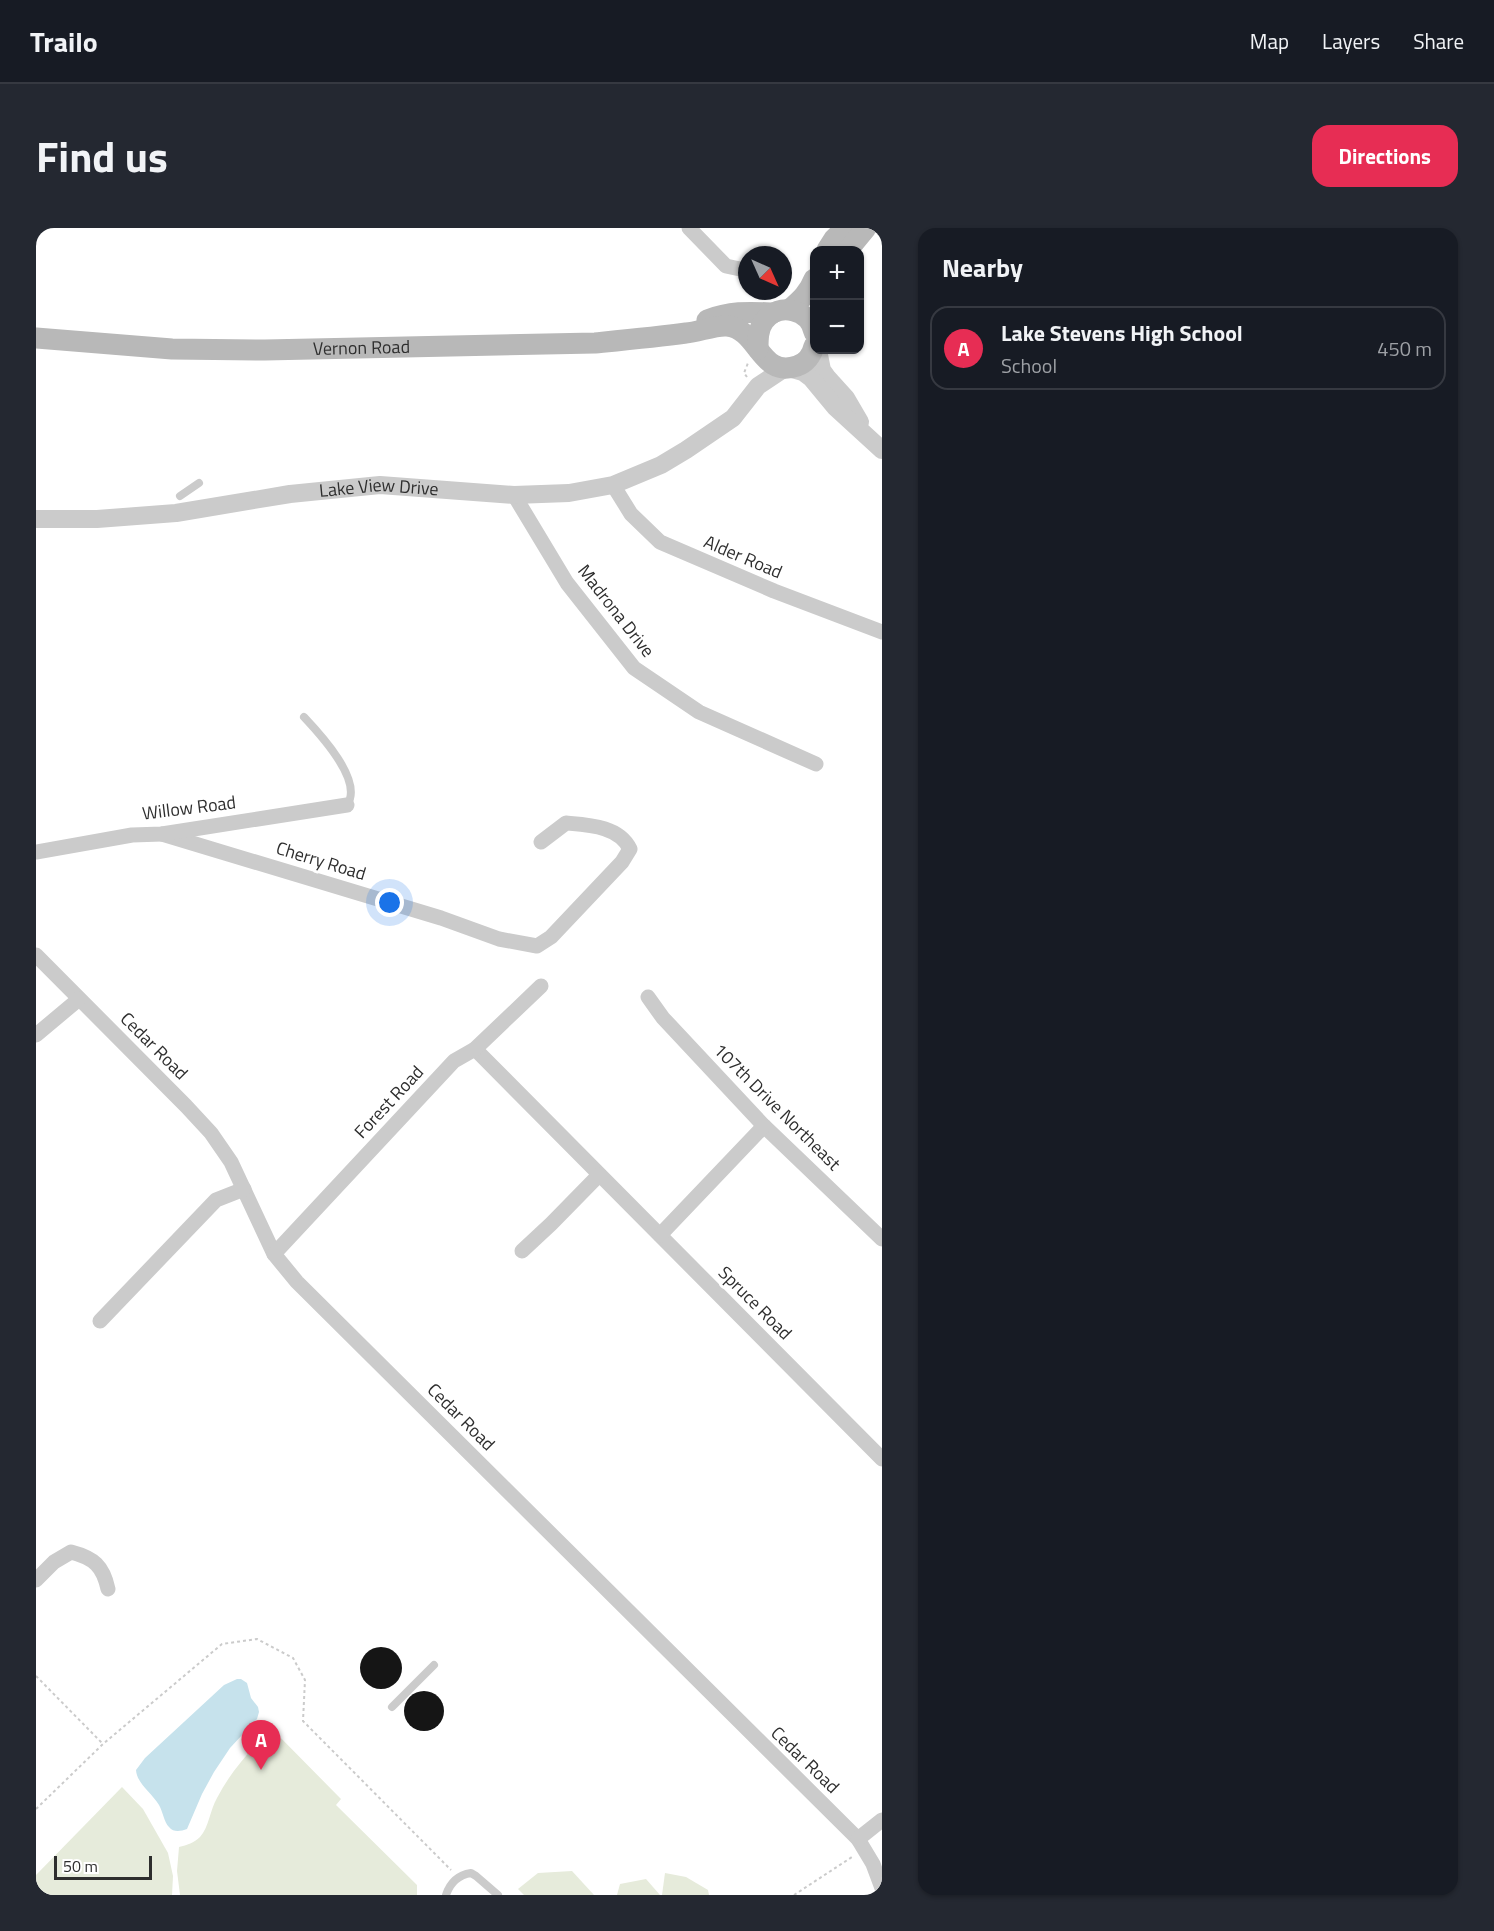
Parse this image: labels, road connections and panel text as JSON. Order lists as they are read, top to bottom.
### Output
{
  "streets": {
    "main road": ["Vernon Road"],
    "street": [
      "Lake View Drive",
      "Alder Road",
      "Madrona Drive",
      "Willow Road",
      "Cherry Road",
      "Cedar Road",
      "Forest Road",
      "107th Drive Northeast",
      "Spruce Road"
    ]
  },
  "crossings": [
    ["Vernon Road", "Lake View Drive"],
    ["Lake View Drive", "Alder Road"],
    ["Lake View Drive", "Madrona Drive"],
    ["Willow Road", "Cherry Road"],
    ["Cedar Road", "Forest Road"],
    ["Forest Road", "Spruce Road"]
  ],
  "scale_bar": "50 m",
  "north": "bottom right",
  "page": {
    "header": "Trailo",
    "nav": ["Map", "Layers", "Share"],
    "title": "Find us",
    "buttons": "Directions",
    "heading": "Nearby",
    "map_buttons": ["+", "−"],
    "list": [
      {
        "mark": "A",
        "name": "Lake Stevens High School",
        "note": "School",
        "value": "450 m"
      }
    ],
    "pins": "A",
    "scale": "50 m"
  }
}
